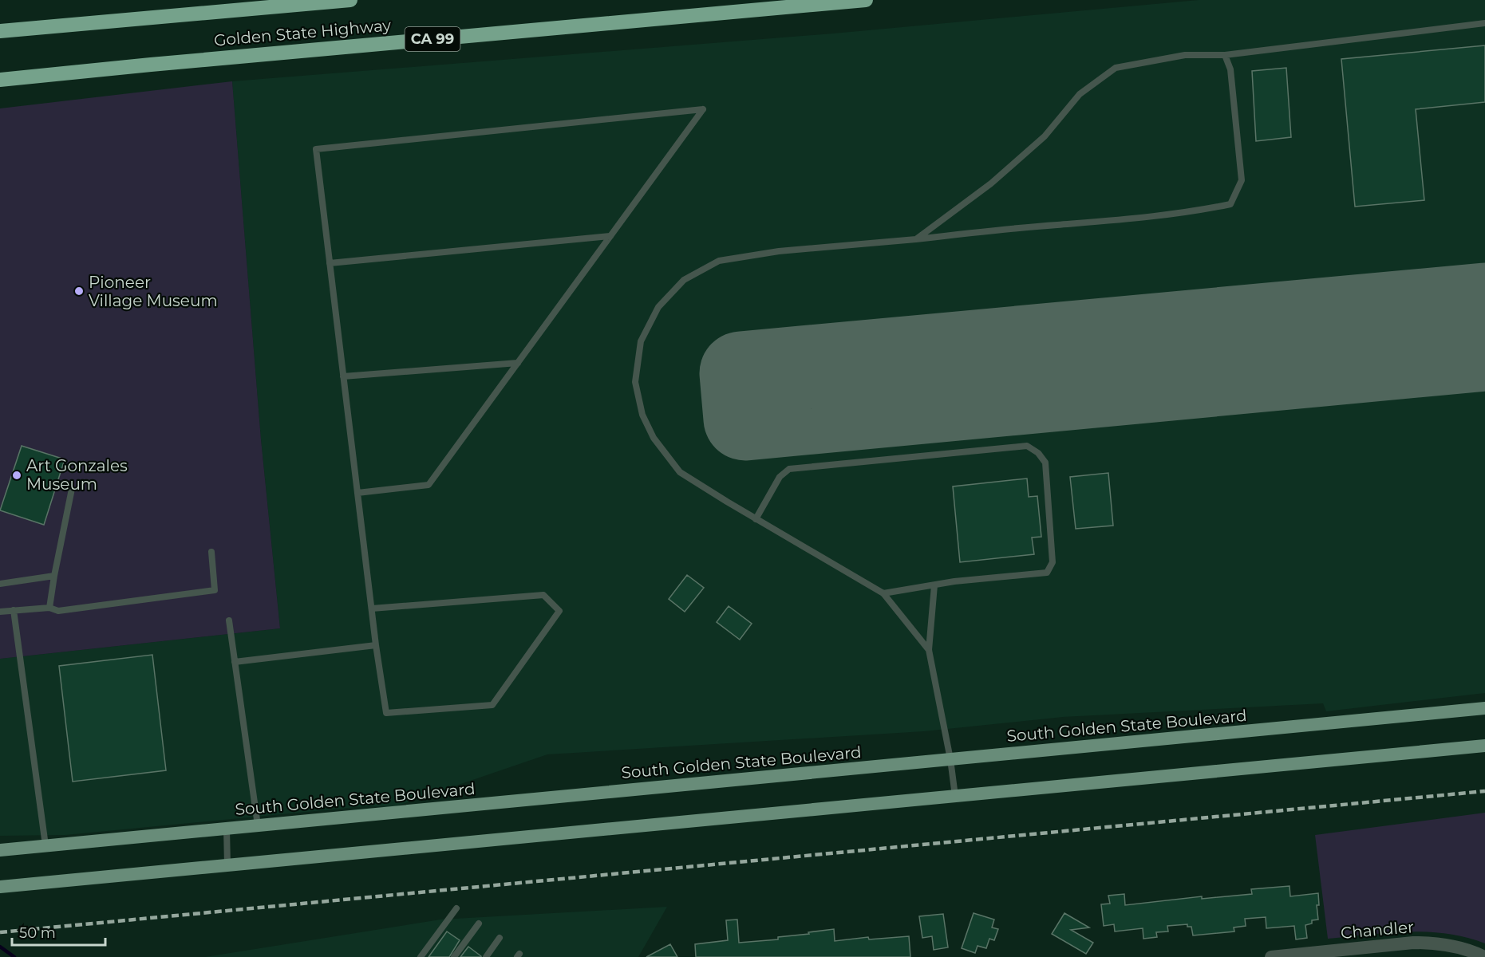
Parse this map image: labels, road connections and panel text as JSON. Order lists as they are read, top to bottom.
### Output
{
  "streets": {
    "highway": ["Golden State Highway", "CA 99"],
    "main road": ["South Golden State Boulevard"],
    "street": ["Chandler"]
  },
  "places": ["Pioneer Village Museum", "Art Gonzales Museum"],
  "scale_bar": "50 m"
}
